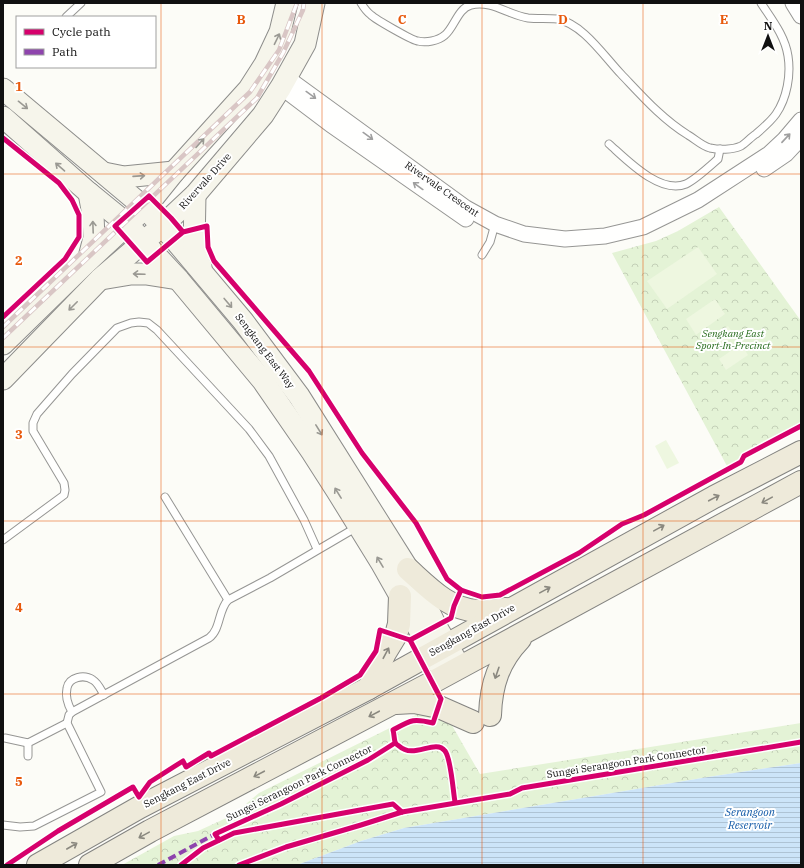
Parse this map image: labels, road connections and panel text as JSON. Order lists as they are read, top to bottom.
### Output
{
  "streets": {
    "main road": ["Rivervale Drive", "Sengkang East Way", "Sengkang East Drive"],
    "street": ["Rivervale Crescent"],
    "cycle path": ["Sungei Serangoon Park Connector"]
  },
  "crossings": [
    ["Rivervale Drive", "Rivervale Crescent"],
    ["Rivervale Drive", "Sengkang East Way"],
    ["Sengkang East Way", "Sengkang East Drive"]
  ],
  "water": ["Serangoon Reservoir"],
  "parks": ["Sengkang East Sport-In-Precinct"],
  "legend": ["Cycle path", "Path"],
  "north": "top",
  "grid": {
    "columns": [
      "B",
      "C",
      "D",
      "E"
    ],
    "rows": [
      "1",
      "2",
      "3",
      "4",
      "5"
    ]
  }
}
